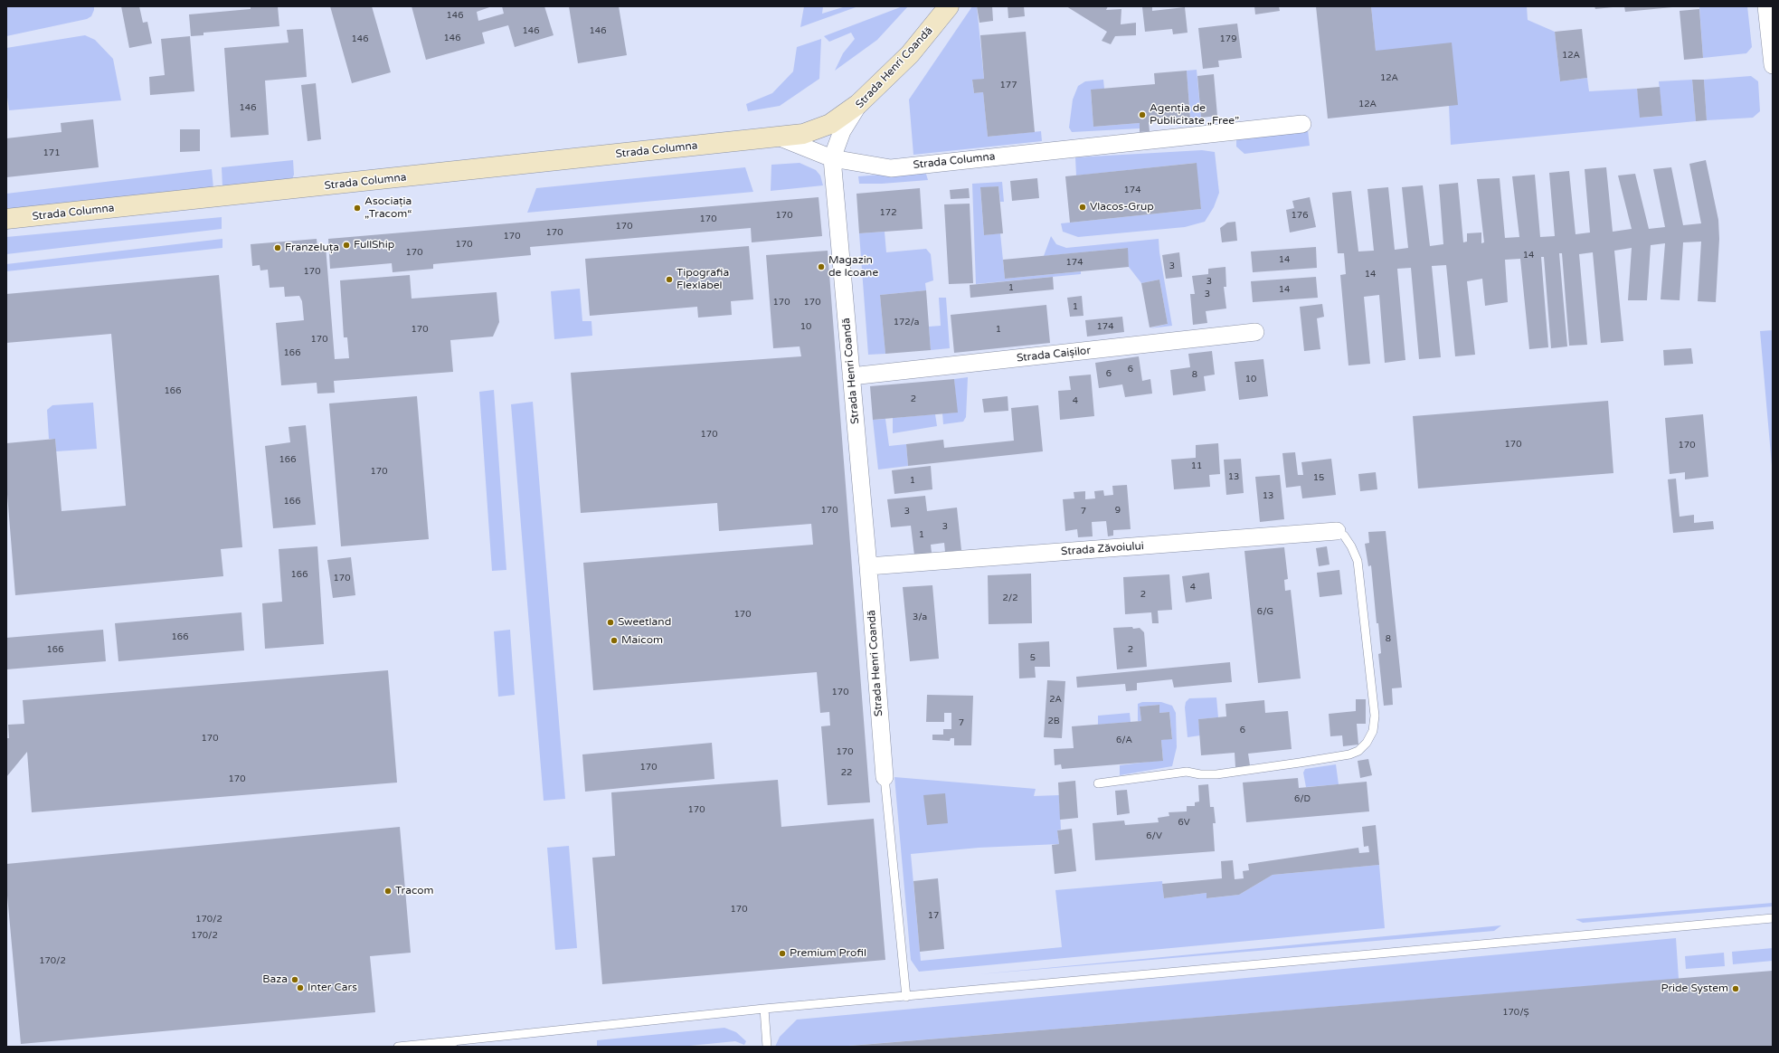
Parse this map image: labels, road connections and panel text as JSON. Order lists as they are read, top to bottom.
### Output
{
  "streets": {
    "main road": ["Strada Henri Coandă", "Strada Columna"],
    "street": ["Strada Caișilor", "Strada Zăvoiului"]
  },
  "crossings": [
    ["Strada Henri Coandă", "Strada Columna"],
    ["Strada Henri Coandă", "Strada Caișilor"],
    ["Strada Henri Coandă", "Strada Zăvoiului"]
  ],
  "places": [
    "Agenția de Publicitate „Free”",
    "Vlacos-Grup",
    "Asociația „Tracom“",
    "FullShip",
    "Franzeluța",
    "Magazin de Icoane",
    "Tipografia Flexlabel",
    "Sweetland",
    "Maicom",
    "Tracom",
    "Premium Profil",
    "Baza",
    "Inter Cars",
    "Pride System"
  ],
  "house_numbers": [
    "146",
    "146",
    "146",
    "146",
    "146",
    "179",
    "12A",
    "12A",
    "177",
    "12A",
    "146",
    "171",
    "174",
    "172",
    "170",
    "176",
    "170",
    "170",
    "170",
    "170",
    "170",
    "170",
    "14",
    "14",
    "174",
    "3",
    "170",
    "14",
    "3",
    "1",
    "14",
    "3",
    "170",
    "170",
    "1",
    "172/a",
    "10",
    "174",
    "170",
    "1",
    "170",
    "166",
    "6",
    "6",
    "8",
    "10",
    "166",
    "2",
    "4",
    "170",
    "170",
    "170",
    "166",
    "11",
    "170",
    "13",
    "15",
    "1",
    "13",
    "166",
    "170",
    "9",
    "3",
    "7",
    "3",
    "1",
    "166",
    "170",
    "4",
    "2",
    "2/2",
    "6/G",
    "170",
    "3/a",
    "166",
    "8",
    "166",
    "2",
    "5",
    "170",
    "2A",
    "2B",
    "7",
    "6",
    "170",
    "6/A",
    "170",
    "170",
    "22",
    "170",
    "6/D",
    "170",
    "6V",
    "6/V",
    "170",
    "17",
    "170/2",
    "170/2",
    "170/2",
    "170/Ș"
  ]
}
